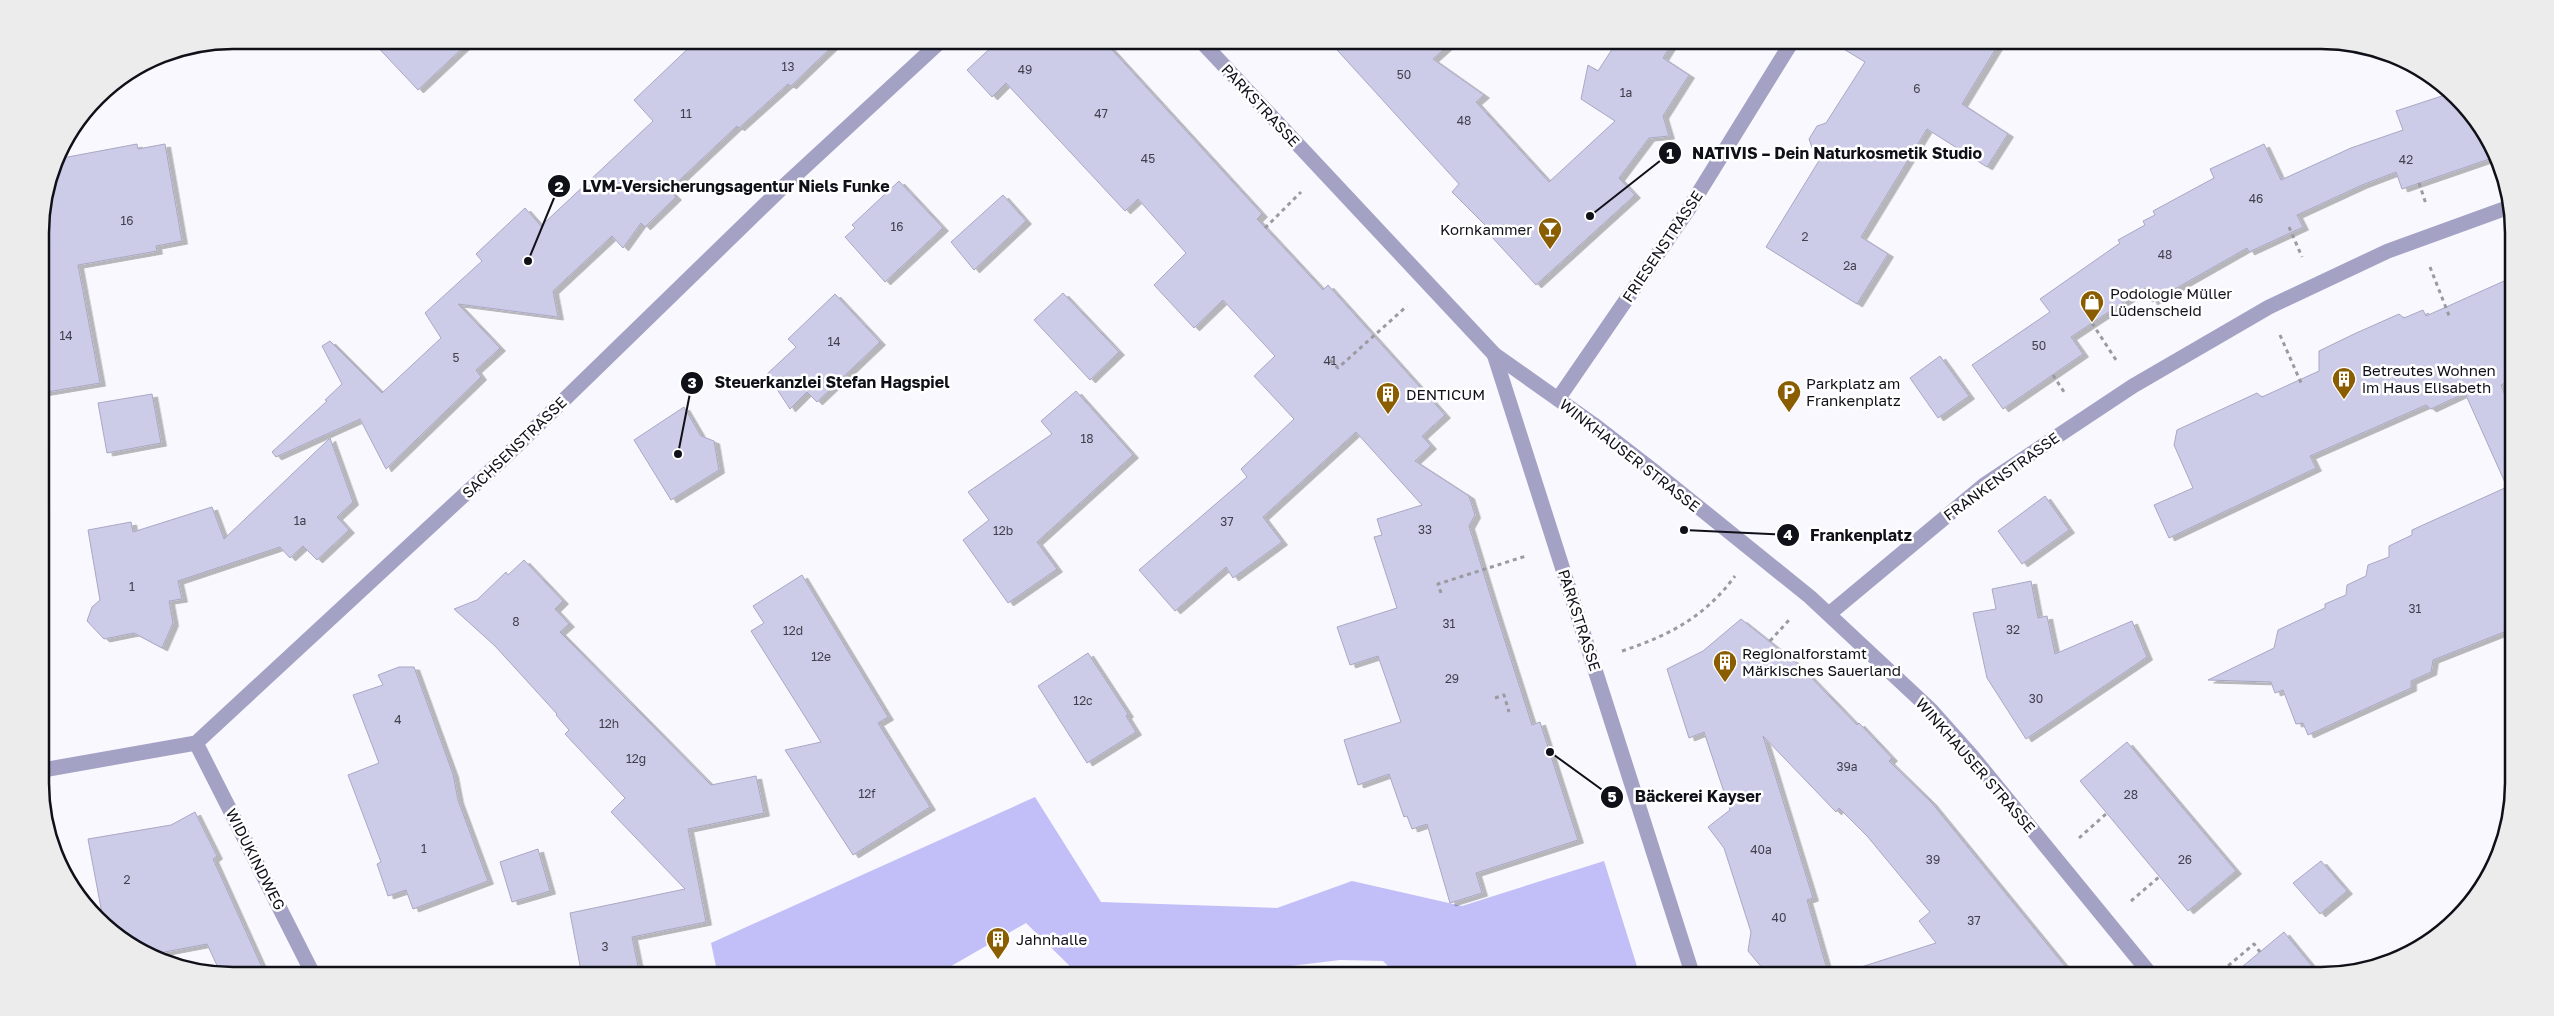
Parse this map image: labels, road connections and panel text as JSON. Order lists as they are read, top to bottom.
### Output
{
  "streets": {
    "street": [
      "PARKSTRASSE",
      "FRIESENSTRASSE",
      "SACHSENSTRASSE",
      "WINKHAUSER STRASSE",
      "FRANKENSTRASSE",
      "WIDUKINDWEG"
    ]
  },
  "crossings": [
    ["PARKSTRASSE", "WINKHAUSER STRASSE"],
    ["FRIESENSTRASSE", "WINKHAUSER STRASSE"],
    ["SACHSENSTRASSE", "WIDUKINDWEG"],
    ["WINKHAUSER STRASSE", "FRANKENSTRASSE"]
  ],
  "places": {
    "other": [
      "NATIVIS – Dein Naturkosmetik Studio",
      "LVM-Versicherungsagentur Niels Funke",
      "Steuerkanzlei Stefan Hagspiel",
      "Frankenplatz",
      "Bäckerei Kayser"
    ],
    "bar": ["Kornkammer"],
    "shop": ["Podologie Müller Lüdenscheid"],
    "building": [
      "Betreutes Wohnen im Haus Elisabeth",
      "DENTICUM",
      "Regionalforstamt Märkisches Sauerland",
      "Jahnhalle"
    ],
    "parking": ["Parkplatz am Frankenplatz"]
  },
  "house_numbers": [
    "13",
    "49",
    "50",
    "6",
    "1a",
    "11",
    "47",
    "48",
    "45",
    "42",
    "46",
    "16",
    "16",
    "2",
    "48",
    "2a",
    "14",
    "14",
    "50",
    "5",
    "41",
    "18",
    "1a",
    "37",
    "33",
    "12b",
    "1",
    "31",
    "8",
    "31",
    "32",
    "12d",
    "12e",
    "29",
    "30",
    "12c",
    "4",
    "12h",
    "12g",
    "39a",
    "12f",
    "28",
    "1",
    "40a",
    "39",
    "26",
    "2",
    "40",
    "37",
    "3"
  ]
}
